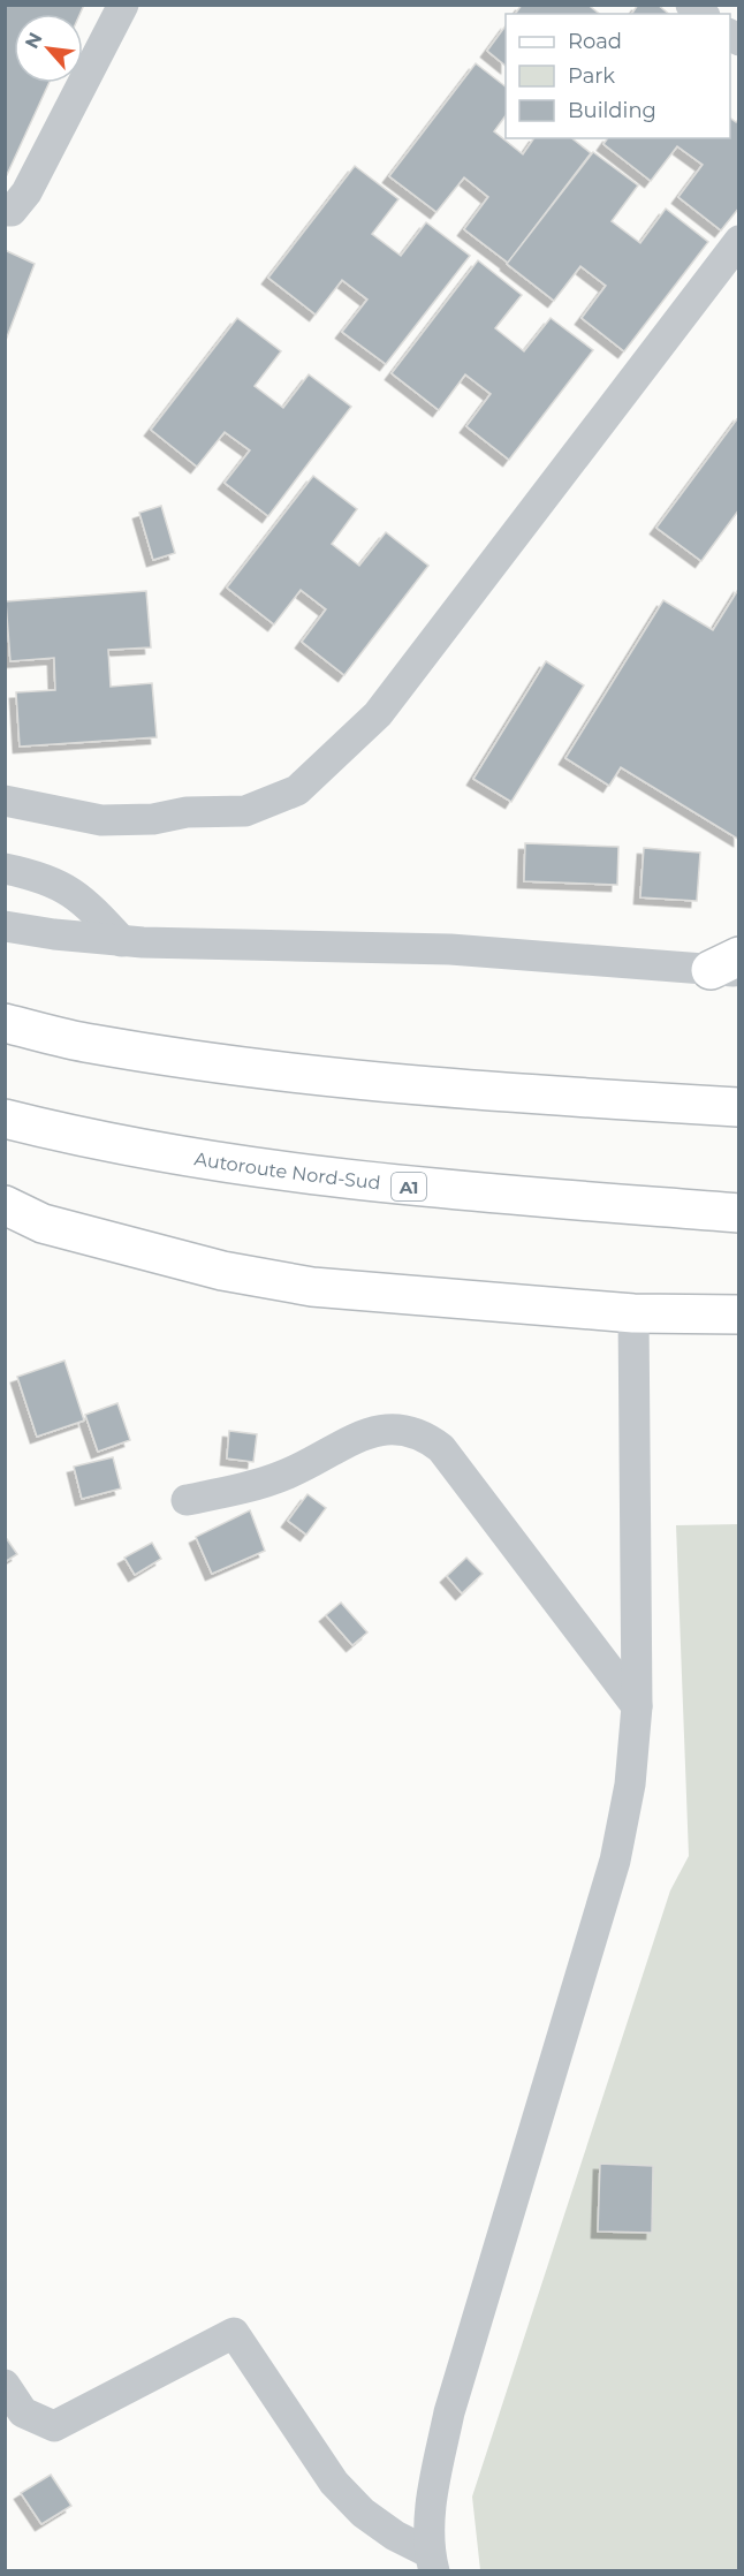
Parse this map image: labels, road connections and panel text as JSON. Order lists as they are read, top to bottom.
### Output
{
  "streets": {
    "highway": ["Autoroute Nord-Sud", "A1"]
  },
  "legend": ["Road", "Park", "Building"],
  "north": "top left"
}
